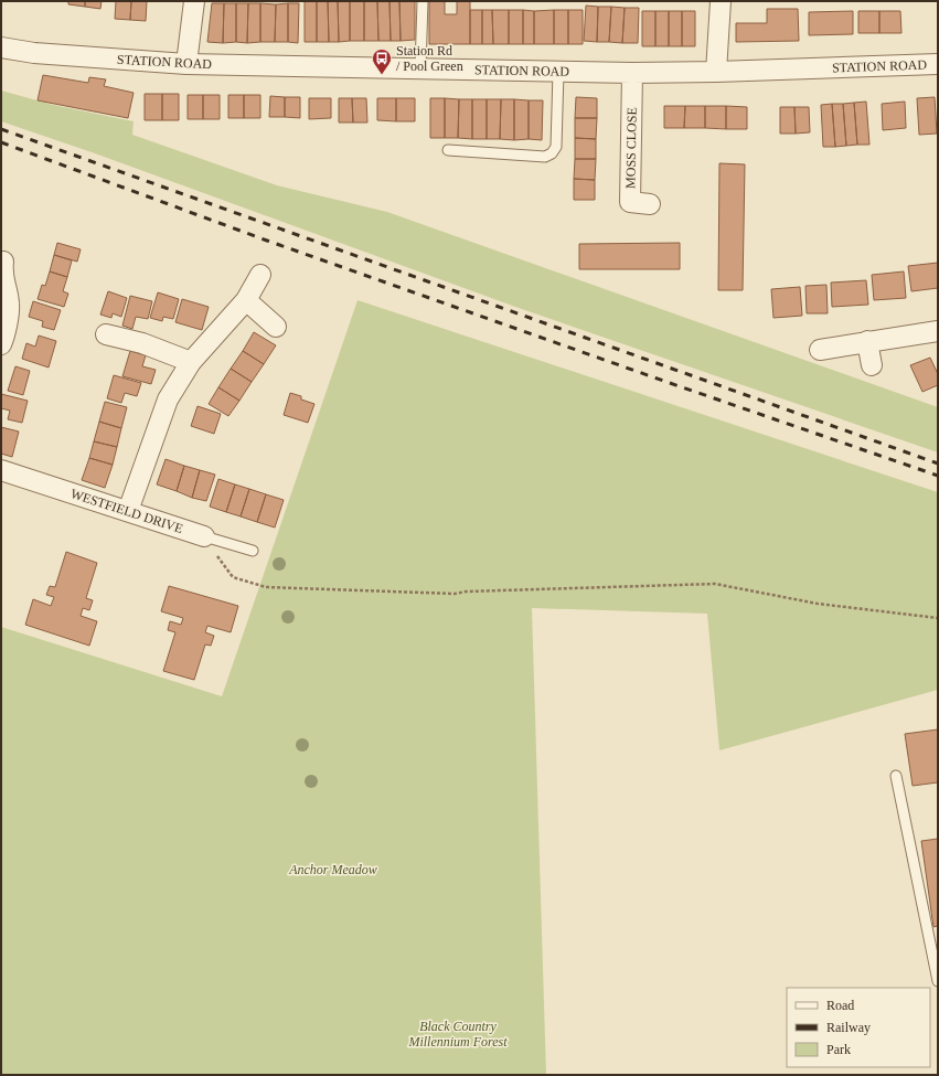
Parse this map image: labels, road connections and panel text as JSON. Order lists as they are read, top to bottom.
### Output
{
  "streets": {
    "street": ["STATION ROAD", "MOSS CLOSE", "WESTFIELD DRIVE"]
  },
  "crossings": [
    ["STATION ROAD", "MOSS CLOSE"]
  ],
  "parks": ["Anchor Meadow", "Black Country Millennium Forest"],
  "places": {
    "bus stop": ["Station Rd / Pool Green"]
  },
  "legend": ["Road", "Railway", "Park"]
}
